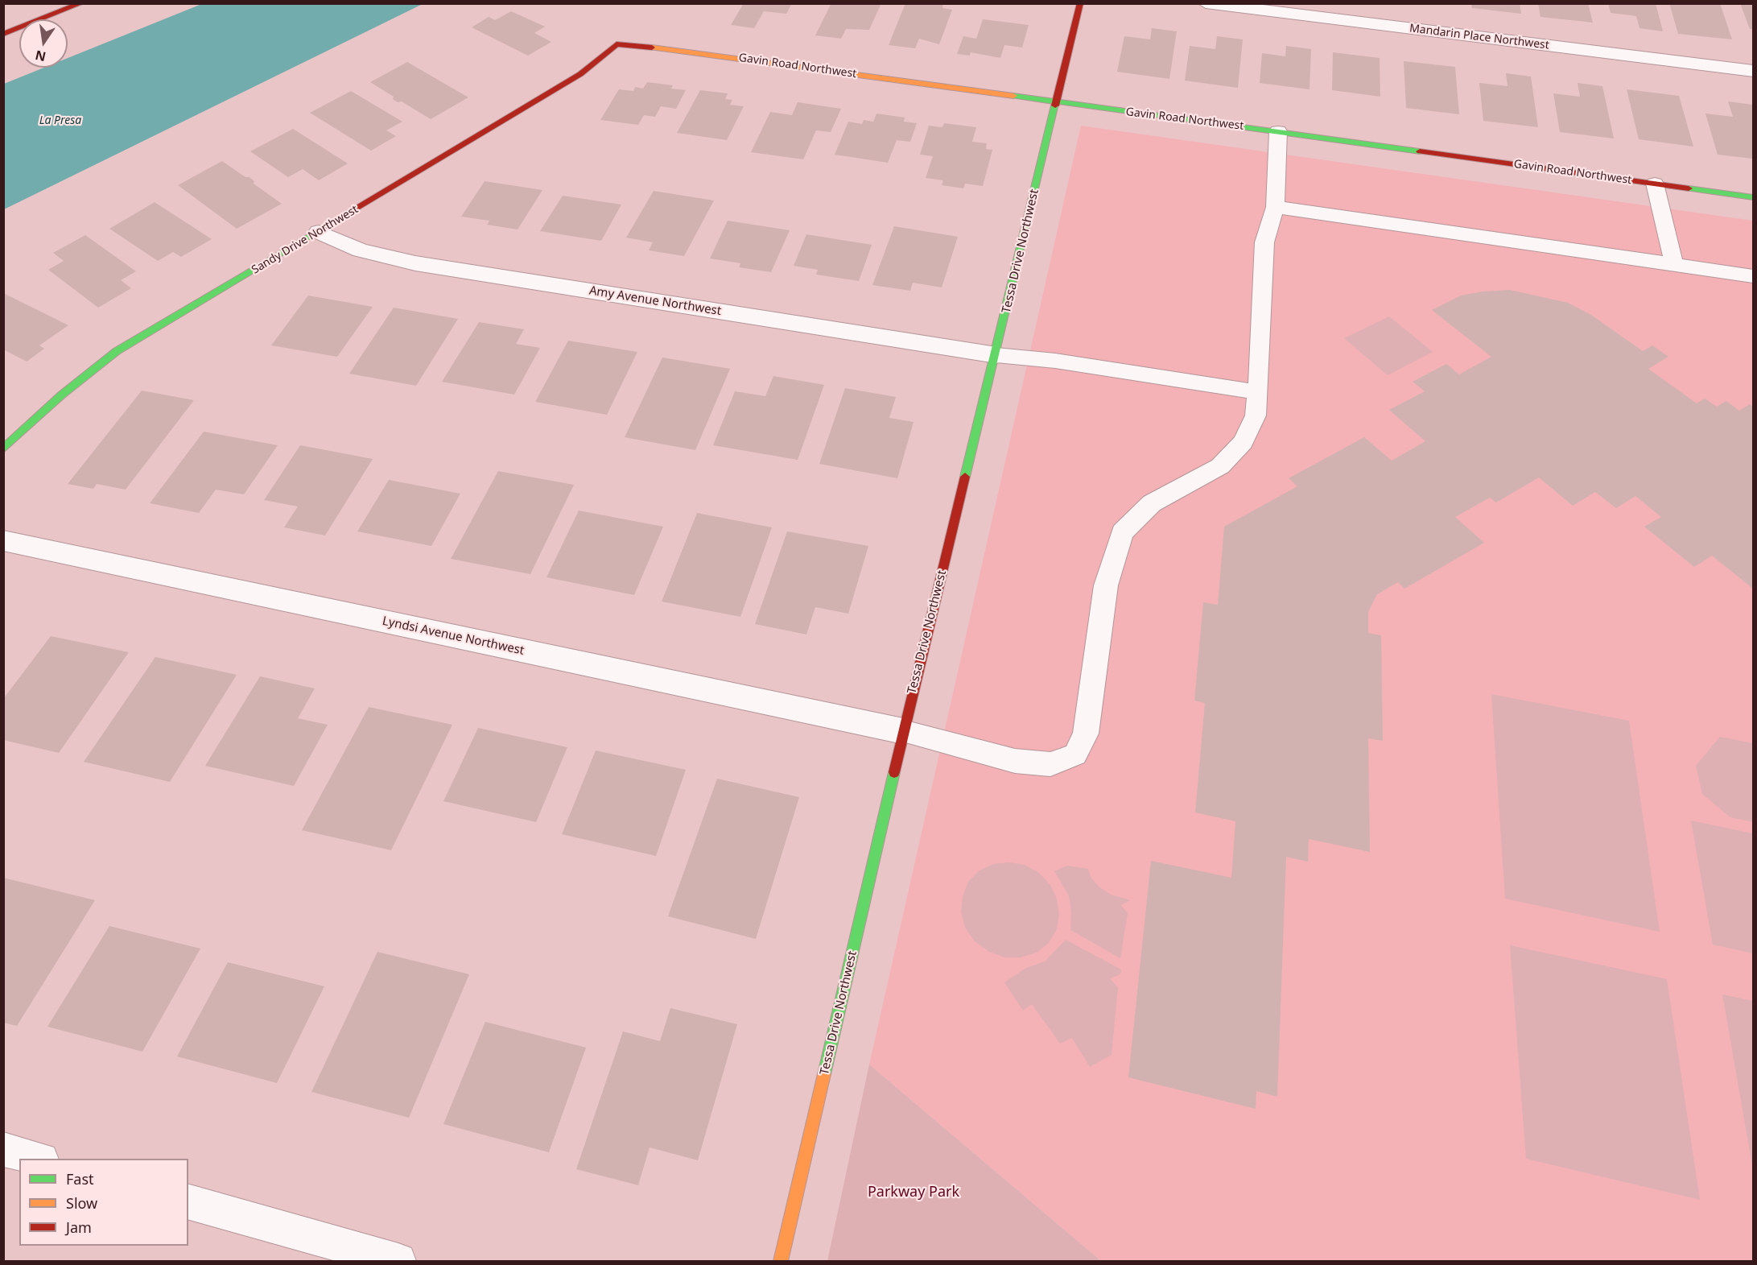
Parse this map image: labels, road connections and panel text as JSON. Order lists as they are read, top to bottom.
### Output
{
  "streets": {
    "main road": ["Gavin Road Northwest", "Sandy Drive Northwest", "Tessa Drive Northwest"],
    "street": ["Mandarin Place Northwest", "Amy Avenue Northwest", "Lyndsi Avenue Northwest"]
  },
  "crossings": [
    ["Gavin Road Northwest", "Sandy Drive Northwest"],
    ["Gavin Road Northwest", "Tessa Drive Northwest"],
    ["Sandy Drive Northwest", "Amy Avenue Northwest"],
    ["Tessa Drive Northwest", "Amy Avenue Northwest"],
    ["Tessa Drive Northwest", "Lyndsi Avenue Northwest"]
  ],
  "water": ["La Presa"],
  "parks": ["Parkway Park"],
  "legend": ["Fast", "Slow", "Jam"],
  "north": "bottom"
}
